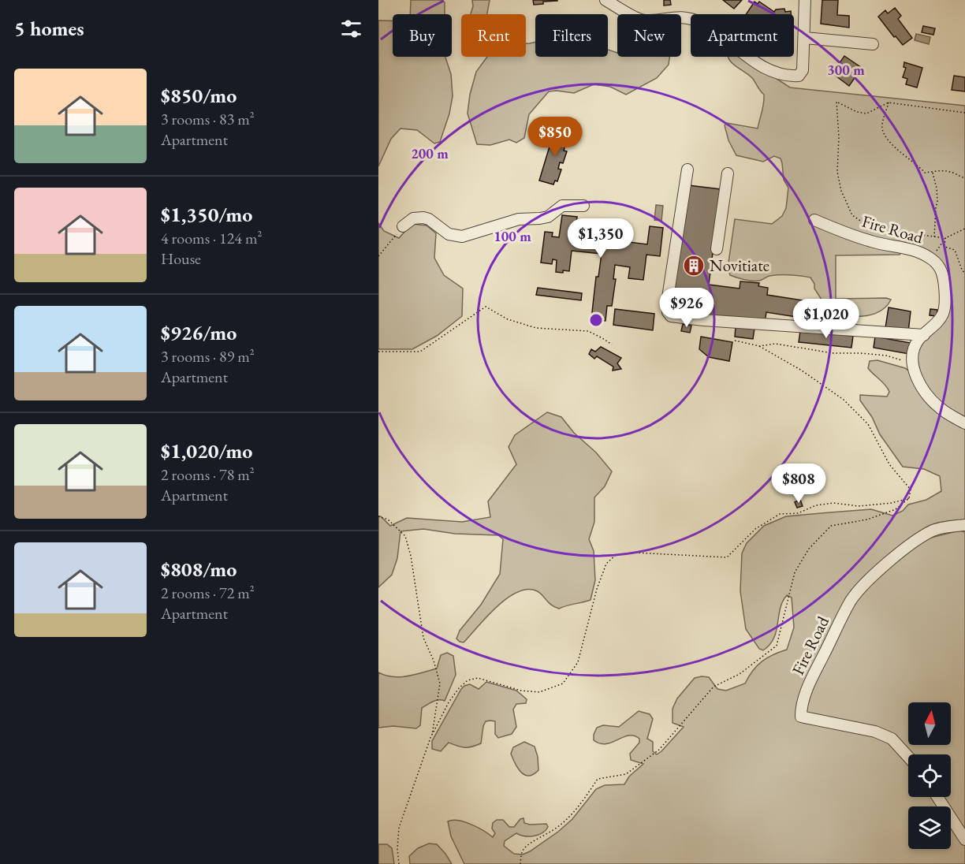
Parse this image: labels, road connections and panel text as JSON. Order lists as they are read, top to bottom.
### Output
{
  "streets": {
    "street": ["Fire Road"]
  },
  "places": {
    "building": ["Novitiate"]
  },
  "north": "top",
  "page": {
    "heading": "5 homes",
    "chip": [
      "Buy",
      "Rent",
      "Filters",
      "New",
      "Apartment"
    ],
    "list": [
      {
        "name": "$850/mo",
        "note": "3 rooms · 83 m² · Apartment"
      },
      {
        "name": "$1,350/mo",
        "note": "4 rooms · 124 m² · House"
      },
      {
        "name": "$926/mo",
        "note": "3 rooms · 89 m² · Apartment"
      },
      {
        "name": "$1,020/mo",
        "note": "2 rooms · 78 m² · Apartment"
      },
      {
        "name": "$808/mo",
        "note": "2 rooms · 72 m² · Apartment"
      }
    ],
    "price": [
      "$850",
      "$1,350",
      "$926",
      "$1,020",
      "$808"
    ]
  },
  "rings": ["300 m", "200 m", "100 m"]
}
